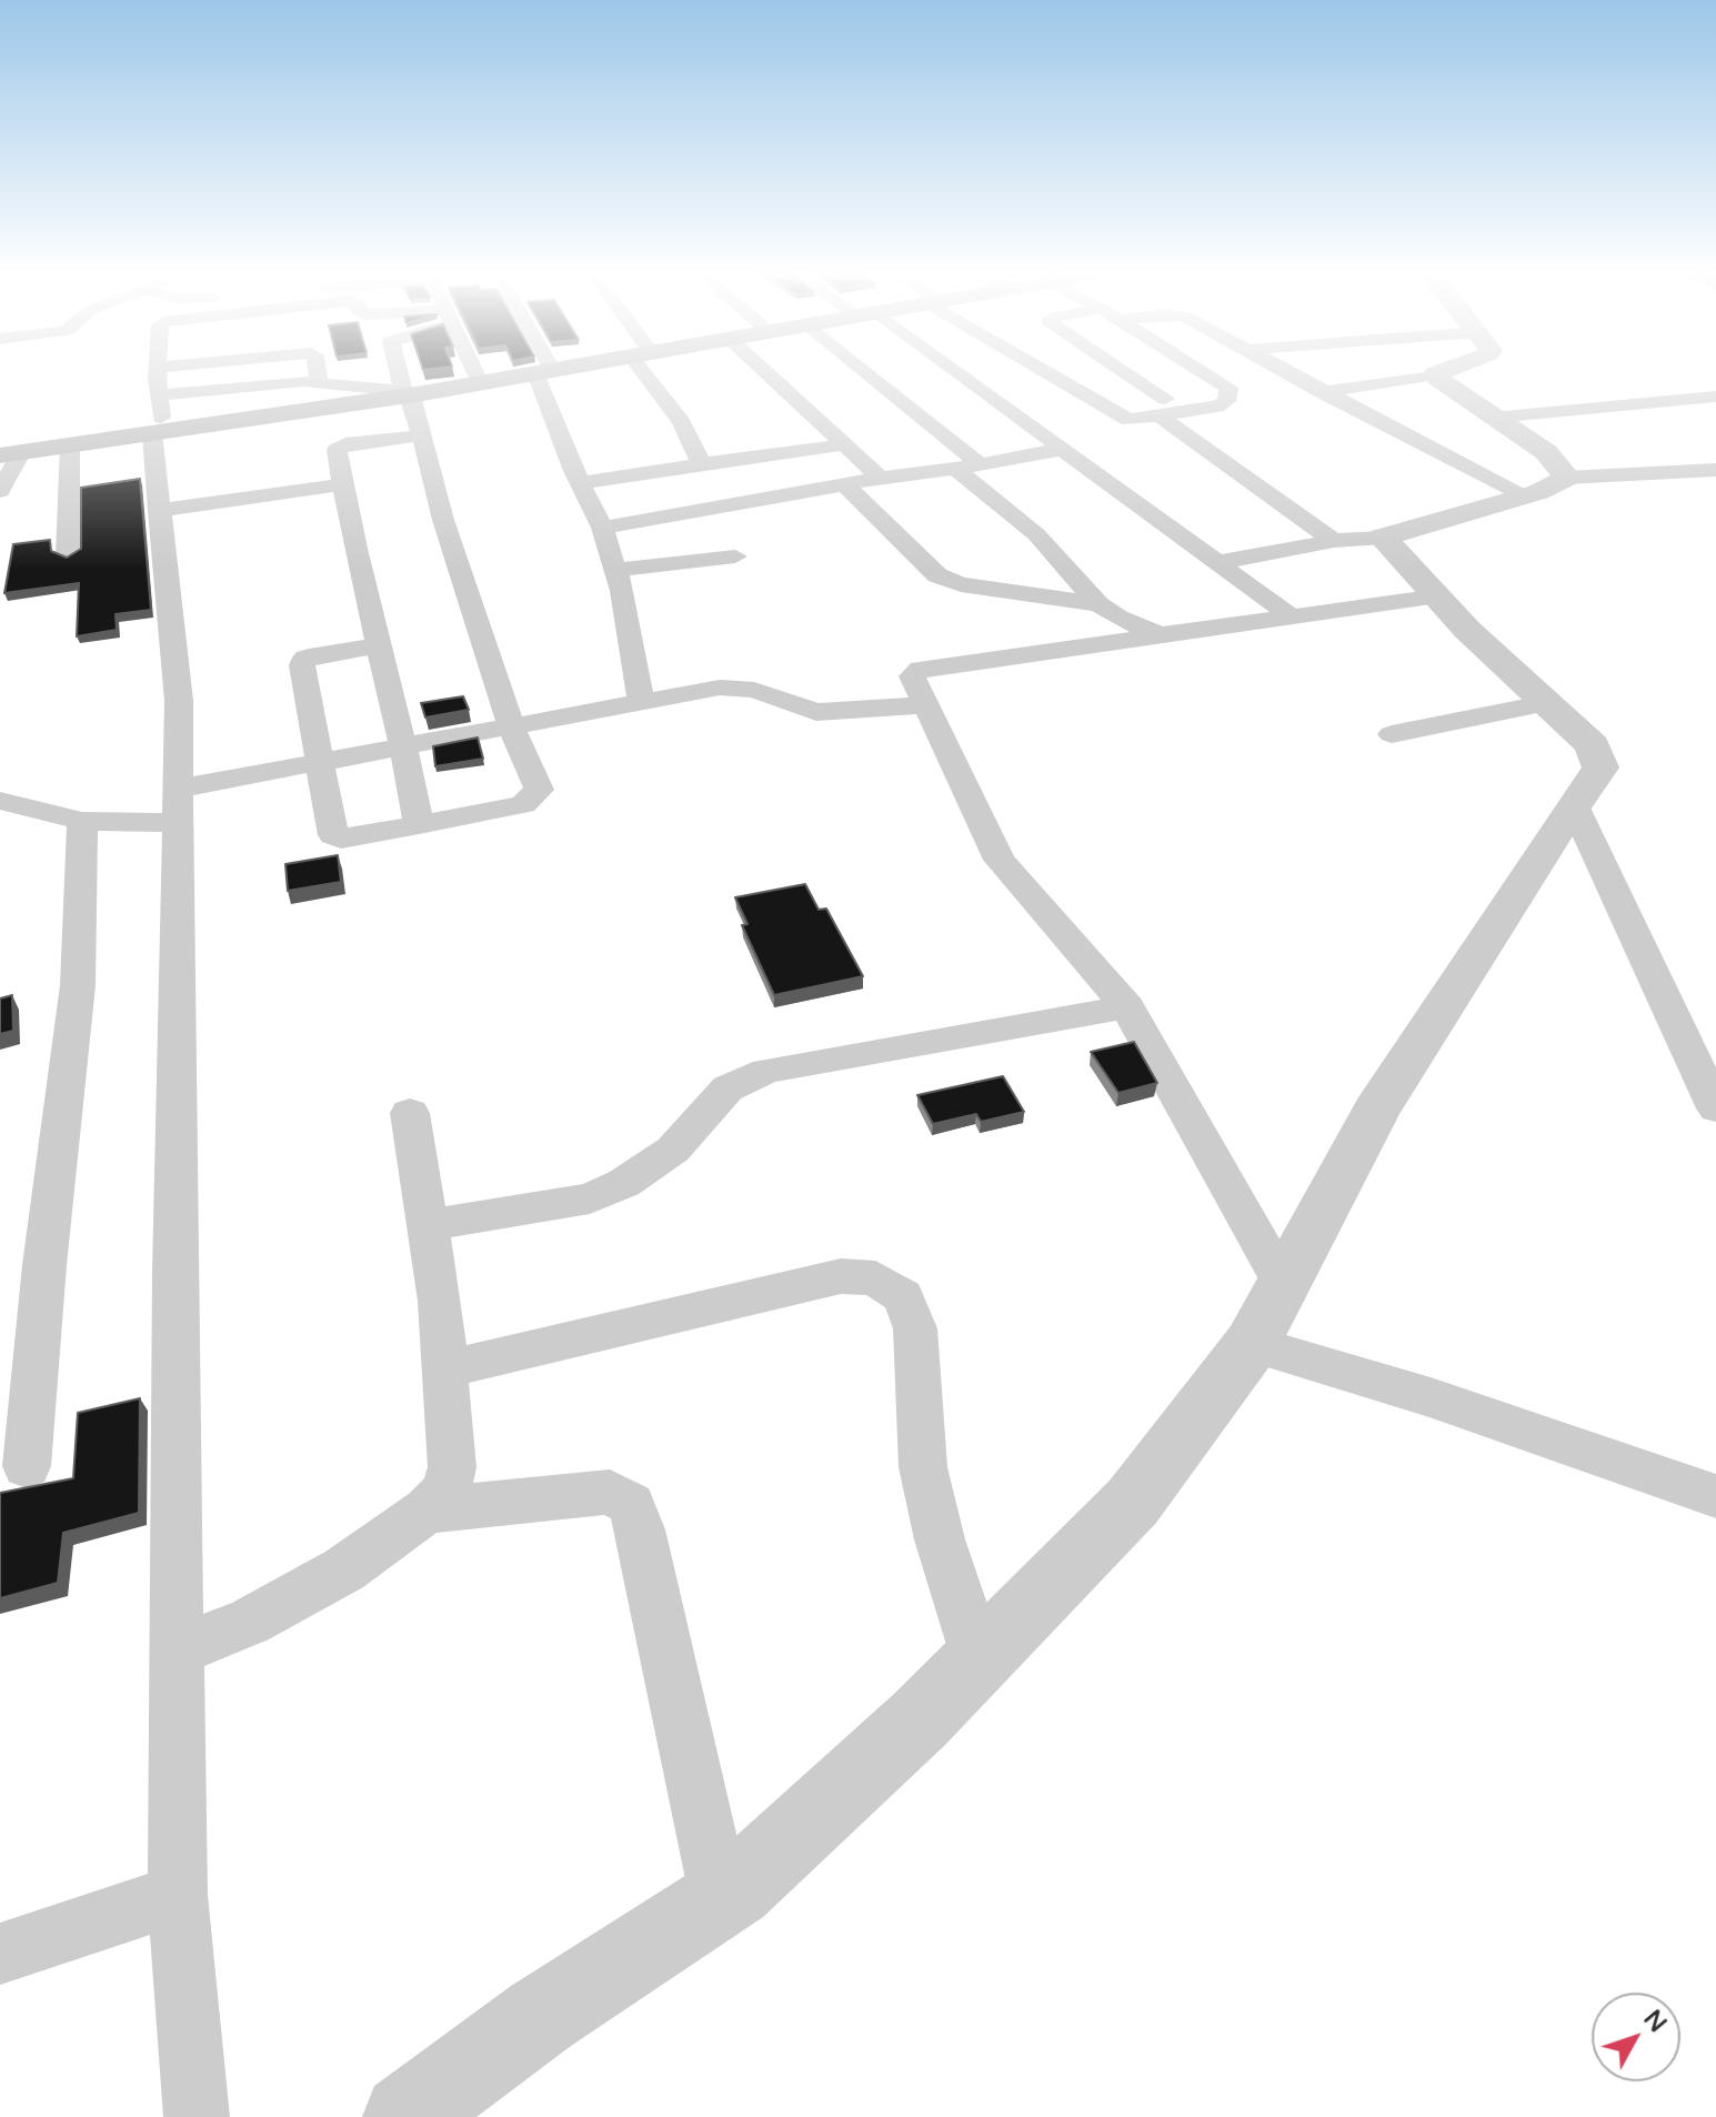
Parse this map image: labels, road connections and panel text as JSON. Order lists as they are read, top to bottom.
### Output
{
  "north": "top right"
}
